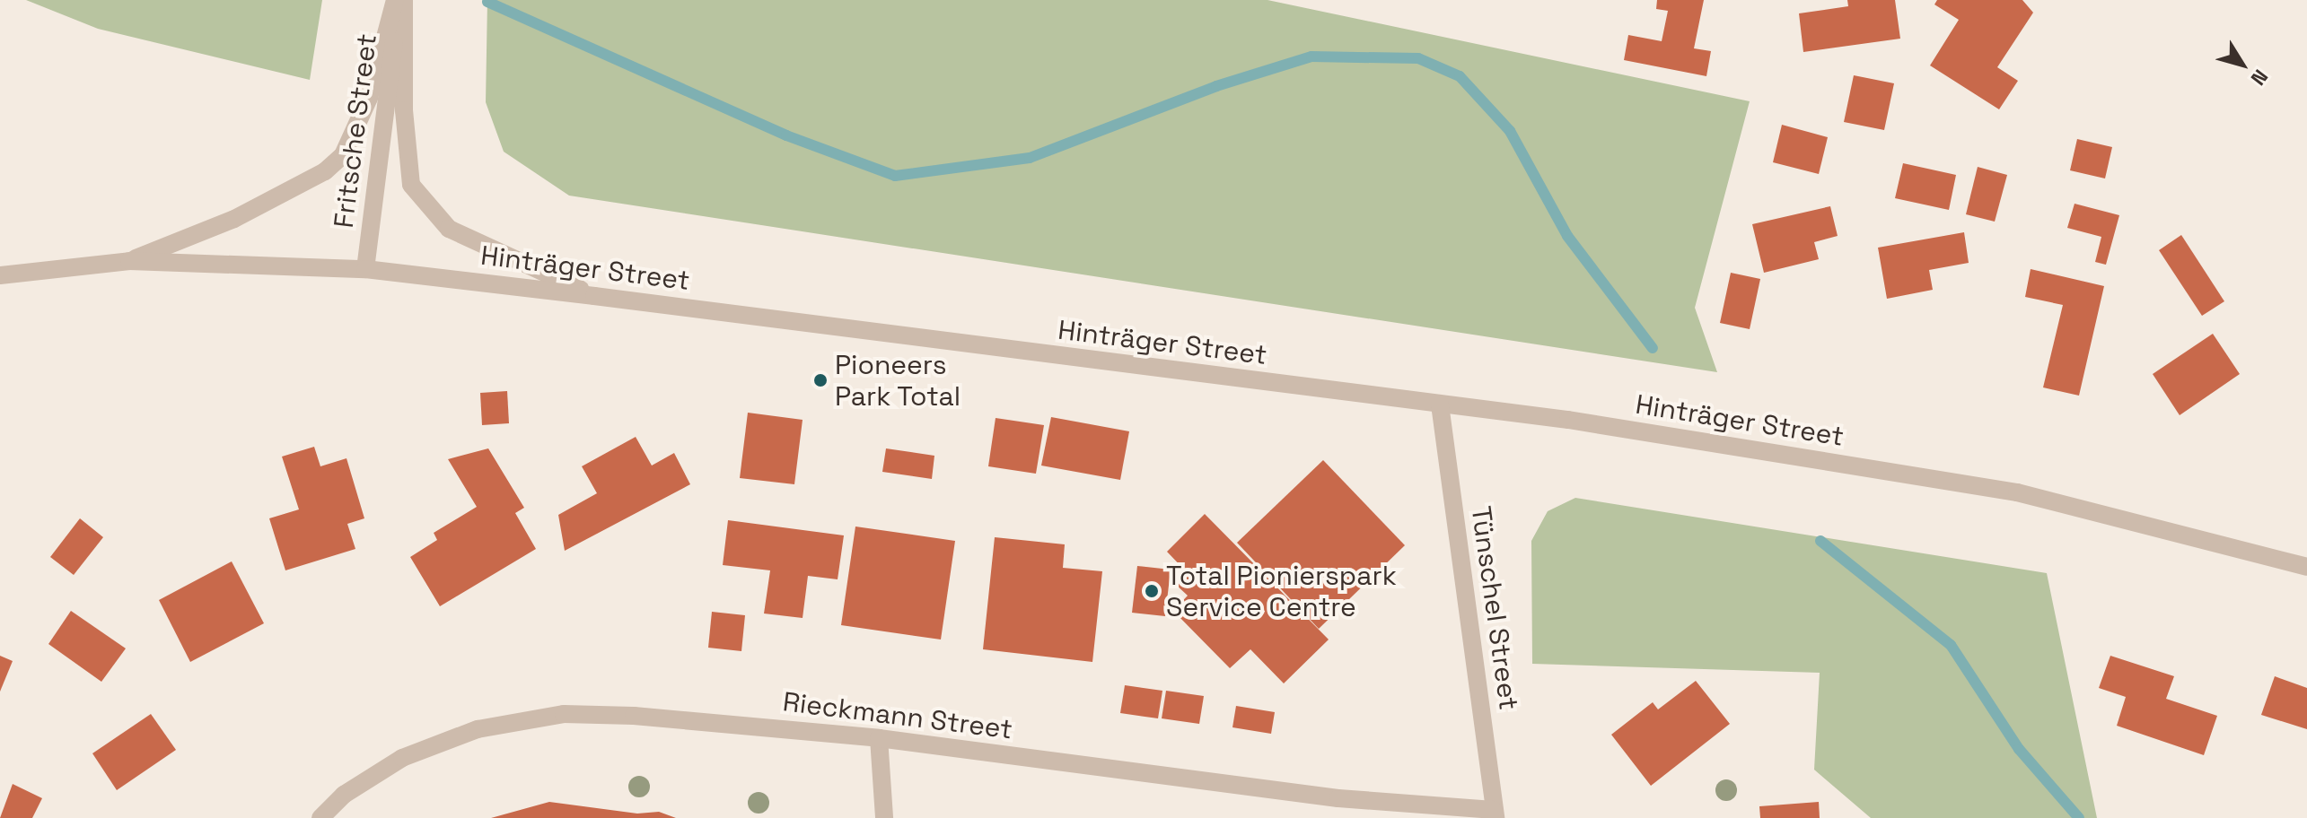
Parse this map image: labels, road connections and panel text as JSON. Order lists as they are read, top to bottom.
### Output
{
  "streets": {
    "street": [
      "Fritsche Street",
      "Hinträger Street",
      "Tünschel Street",
      "Rieckmann Street"
    ]
  },
  "crossings": [
    ["Fritsche Street", "Hinträger Street"],
    ["Hinträger Street", "Tünschel Street"],
    ["Tünschel Street", "Rieckmann Street"]
  ],
  "places": ["Pioneers Park Total", "Total Pionierspark Service Centre"],
  "north": "bottom right"
}
